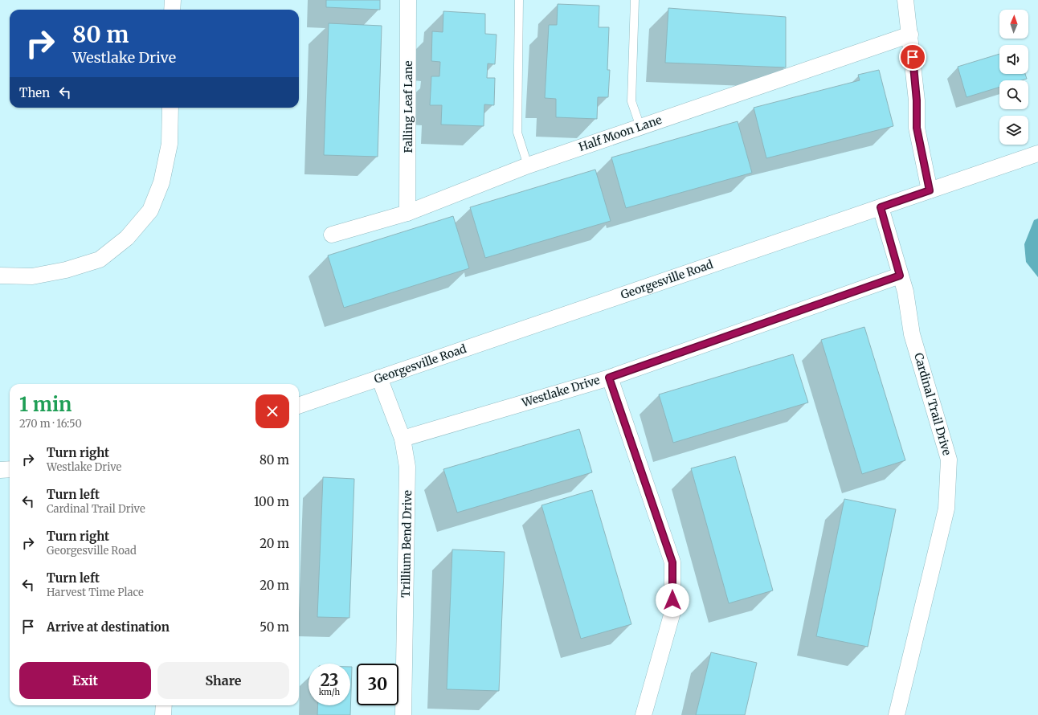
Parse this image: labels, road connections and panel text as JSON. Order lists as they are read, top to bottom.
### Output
{
  "streets": {
    "street": [
      "Falling Leaf Lane",
      "Half Moon Lane",
      "Georgesville Road",
      "Westlake Drive",
      "Cardinal Trail Drive",
      "Trillium Bend Drive"
    ]
  },
  "crossings": [
    ["Falling Leaf Lane", "Half Moon Lane"],
    ["Georgesville Road", "Cardinal Trail Drive"],
    ["Georgesville Road", "Trillium Bend Drive"],
    ["Westlake Drive", "Cardinal Trail Drive"],
    ["Westlake Drive", "Trillium Bend Drive"]
  ],
  "north": "top",
  "page": {
    "turn": ["80 m", "Westlake Drive"],
    "then": "Then",
    "heading": ["1 min", "270 m · 16:50"],
    "list": [
      {
        "name": "Turn right",
        "note": "Westlake Drive",
        "value": "80 m"
      },
      {
        "name": "Turn left",
        "note": "Cardinal Trail Drive",
        "value": "100 m"
      },
      {
        "name": "Turn right",
        "note": "Georgesville Road",
        "value": "20 m"
      },
      {
        "name": "Turn left",
        "note": "Harvest Time Place",
        "value": "20 m"
      },
      {
        "name": "Arrive at destination",
        "value": "50 m"
      }
    ],
    "buttons": ["Exit", "Share"],
    "speed": "23 km/h",
    "limit": "30"
  }
}
